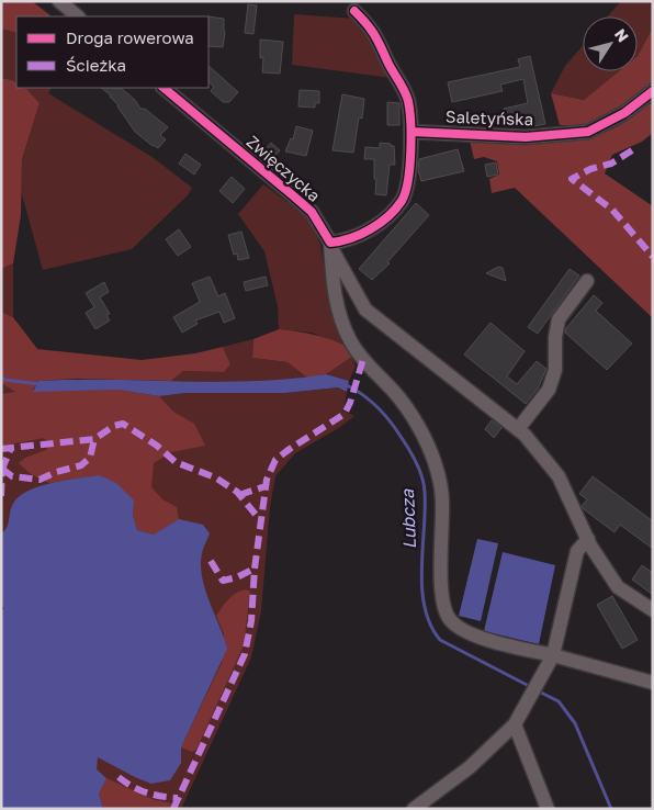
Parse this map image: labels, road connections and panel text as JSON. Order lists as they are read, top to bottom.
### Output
{
  "streets": {
    "street": ["Saletyńska", "Zwięczycka"]
  },
  "water": ["Lubcza"],
  "legend": ["Droga rowerowa", "Ścieżka"],
  "north": "top right"
}
